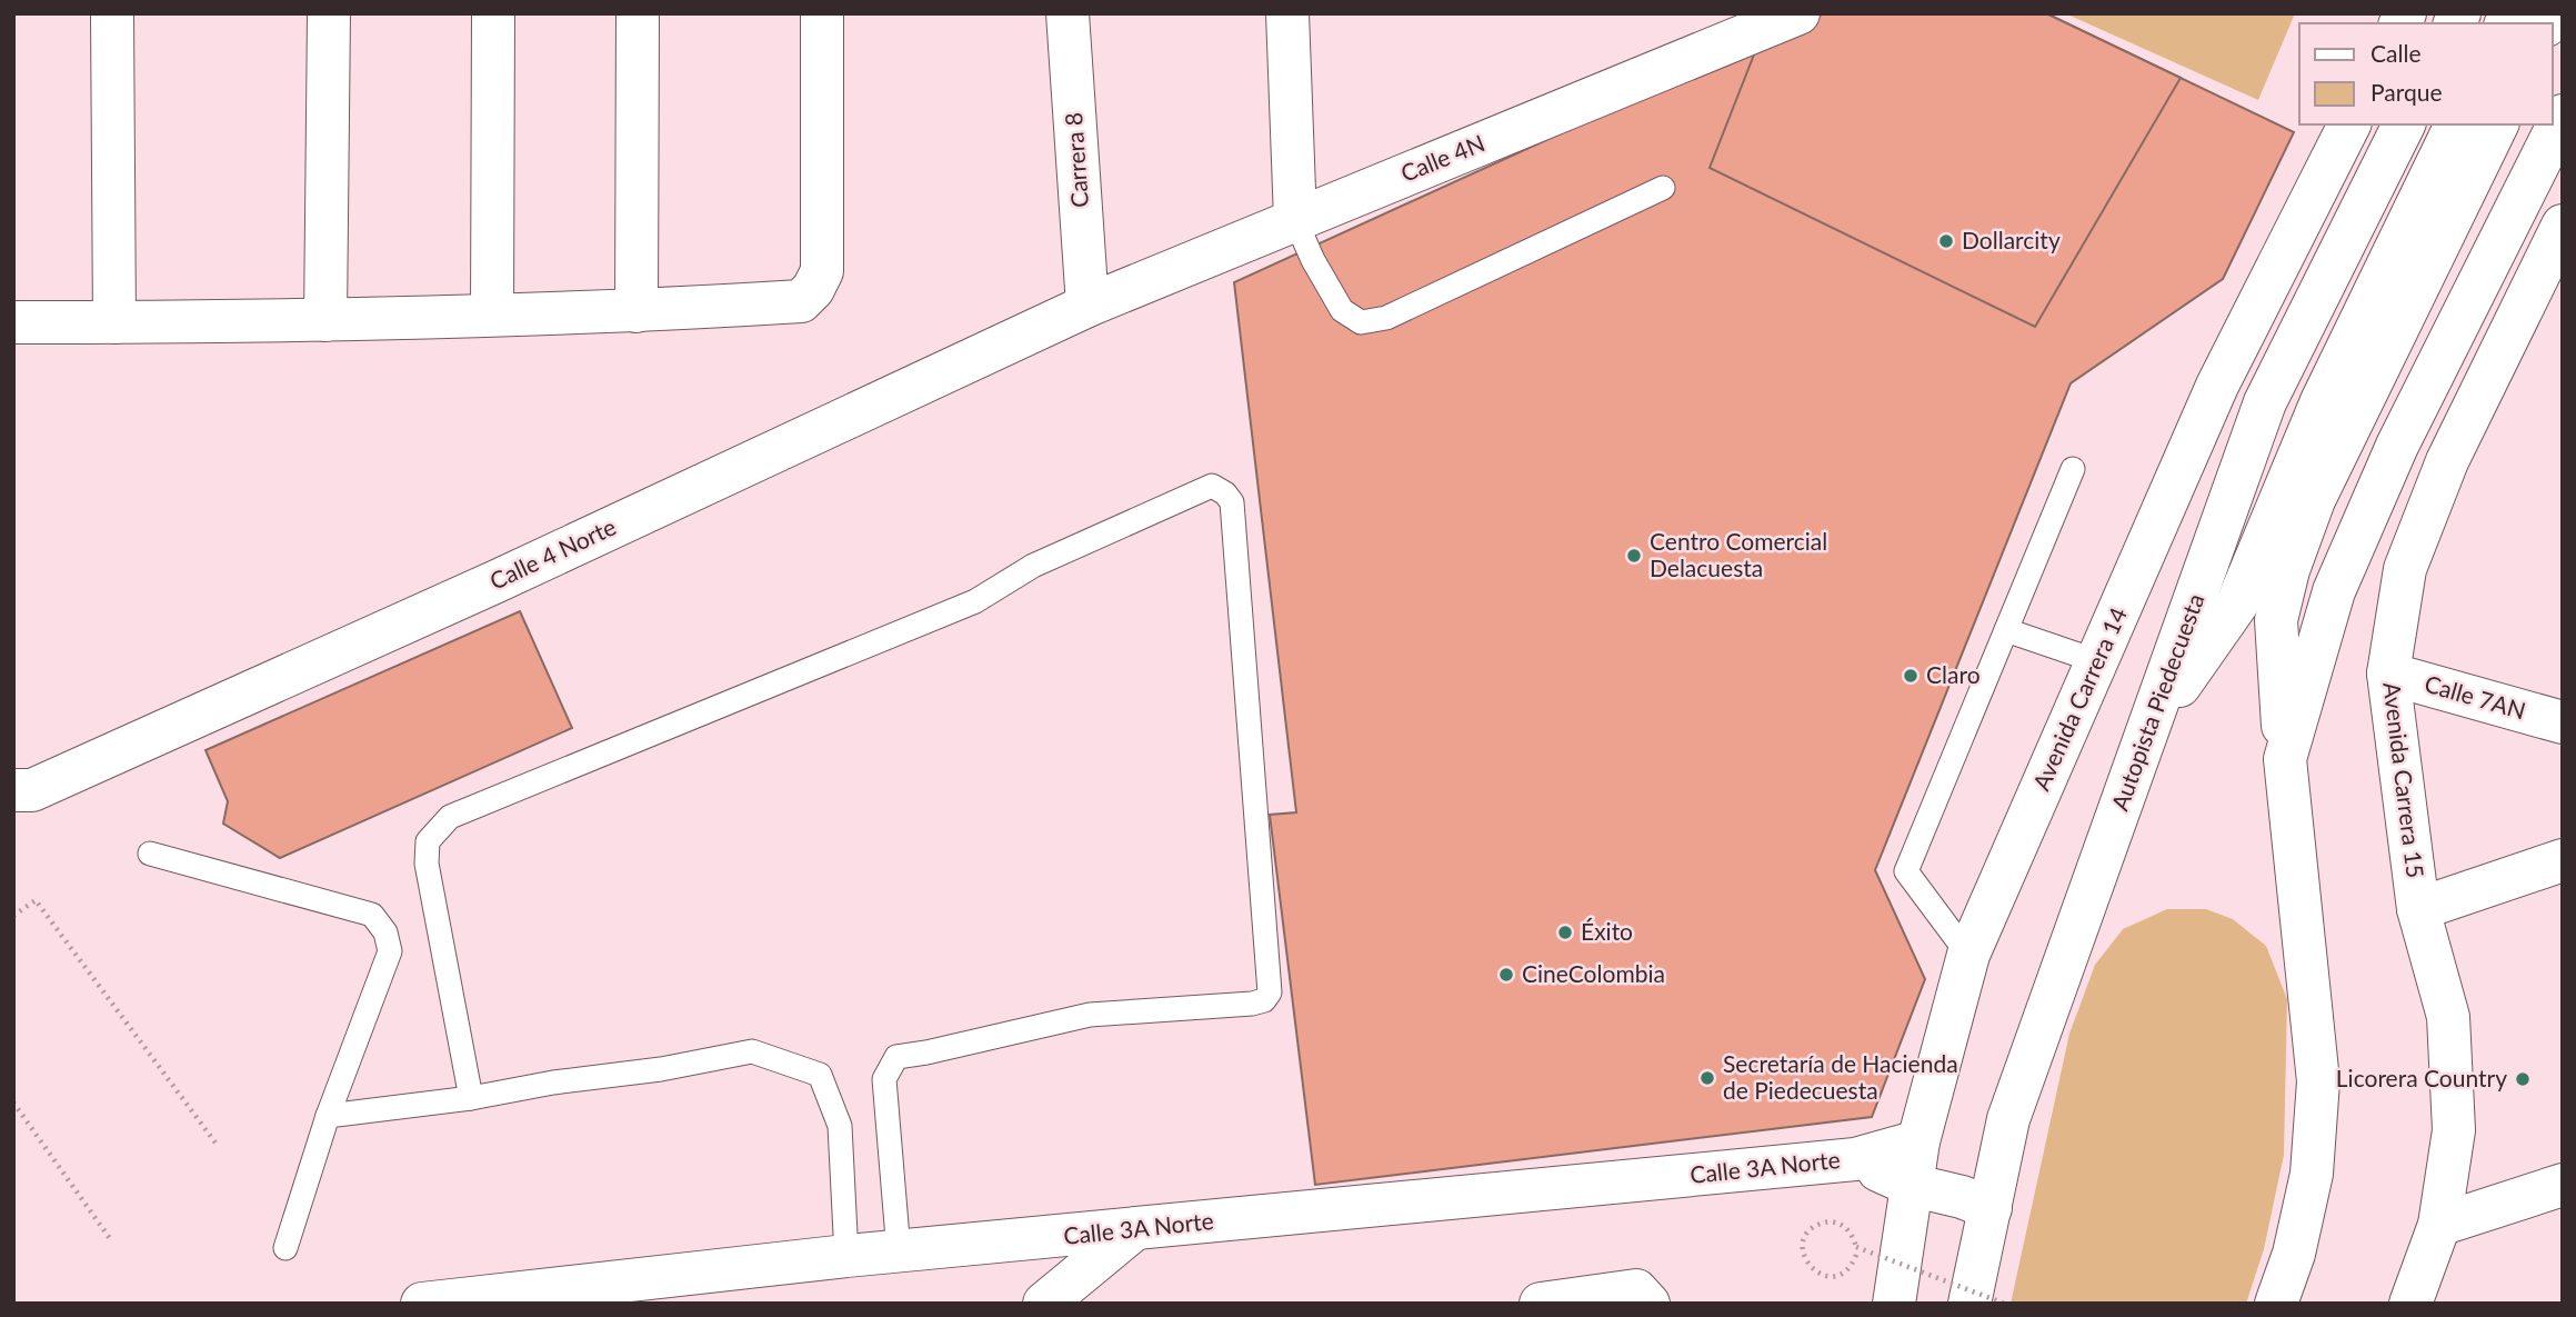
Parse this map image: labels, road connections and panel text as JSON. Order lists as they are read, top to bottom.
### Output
{
  "streets": {
    "main road": [
      "Calle 4N",
      "Carrera 8",
      "Calle 4 Norte",
      "Calle 7AN",
      "Avenida Carrera 14",
      "Autopista Piedecuesta",
      "Avenida Carrera 15",
      "Calle 3A Norte"
    ]
  },
  "crossings": [
    ["Calle 4N", "Carrera 8"],
    ["Calle 4N", "Calle 4 Norte"],
    ["Carrera 8", "Calle 4 Norte"],
    ["Calle 7AN", "Avenida Carrera 15"],
    ["Avenida Carrera 14", "Calle 3A Norte"],
    ["Autopista Piedecuesta", "Calle 3A Norte"]
  ],
  "places": [
    "Dollarcity",
    "Centro Comercial Delacuesta",
    "Claro",
    "Éxito",
    "CineColombia",
    "Secretaría de Hacienda de Piedecuesta",
    "Licorera Country"
  ],
  "legend": ["Calle", "Parque"]
}
